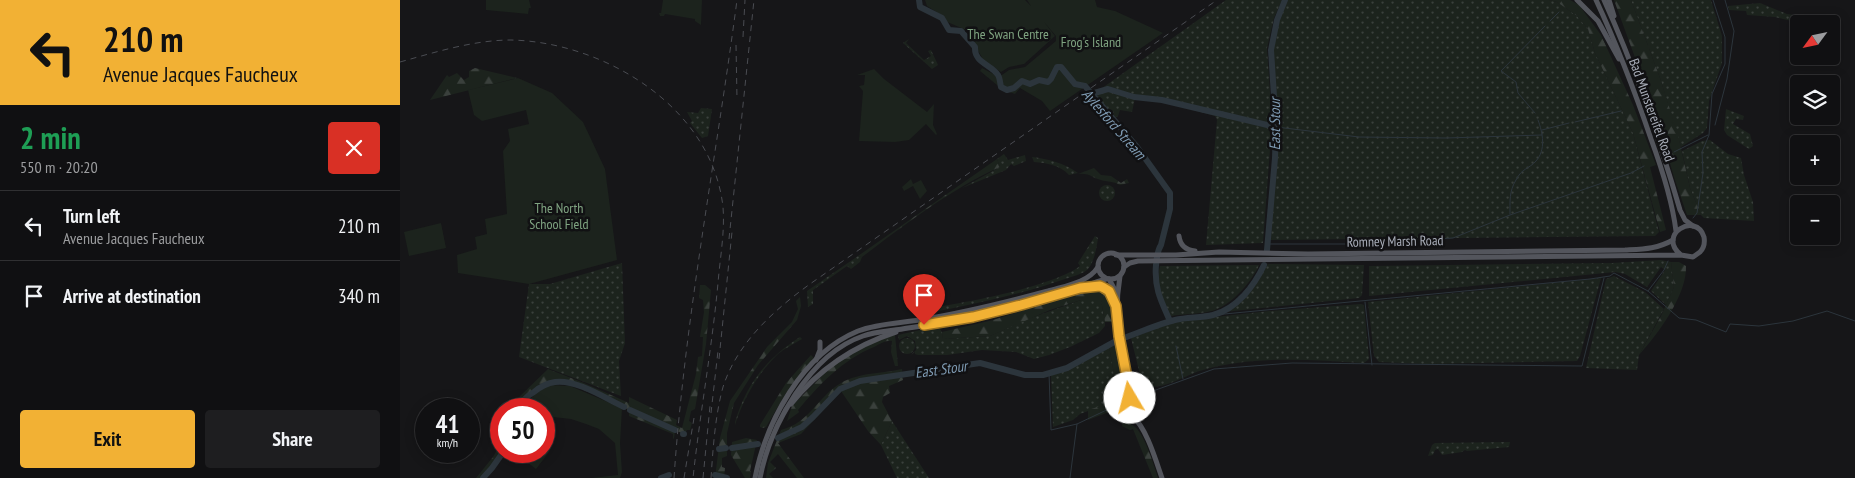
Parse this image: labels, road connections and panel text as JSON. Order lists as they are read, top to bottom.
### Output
{
  "streets": {
    "main road": ["Bad Munstereifel Road", "Romney Marsh Road"]
  },
  "crossings": [
    ["Bad Munstereifel Road", "Romney Marsh Road"]
  ],
  "water": ["Aylesford Stream", "East Stour"],
  "parks": ["The Swan Centre", "Frog's Island", "The North School Field"],
  "north": "bottom left",
  "page": {
    "turn": ["210 m", "Avenue Jacques Faucheux"],
    "map_buttons": ["+", "−"],
    "heading": ["2 min", "550 m · 20:20"],
    "list": [
      {
        "name": "Turn left",
        "note": "Avenue Jacques Faucheux",
        "value": "210 m"
      },
      {
        "name": "Arrive at destination",
        "value": "340 m"
      }
    ],
    "speed": "41 km/h",
    "limit": "50",
    "buttons": ["Exit", "Share"]
  }
}
